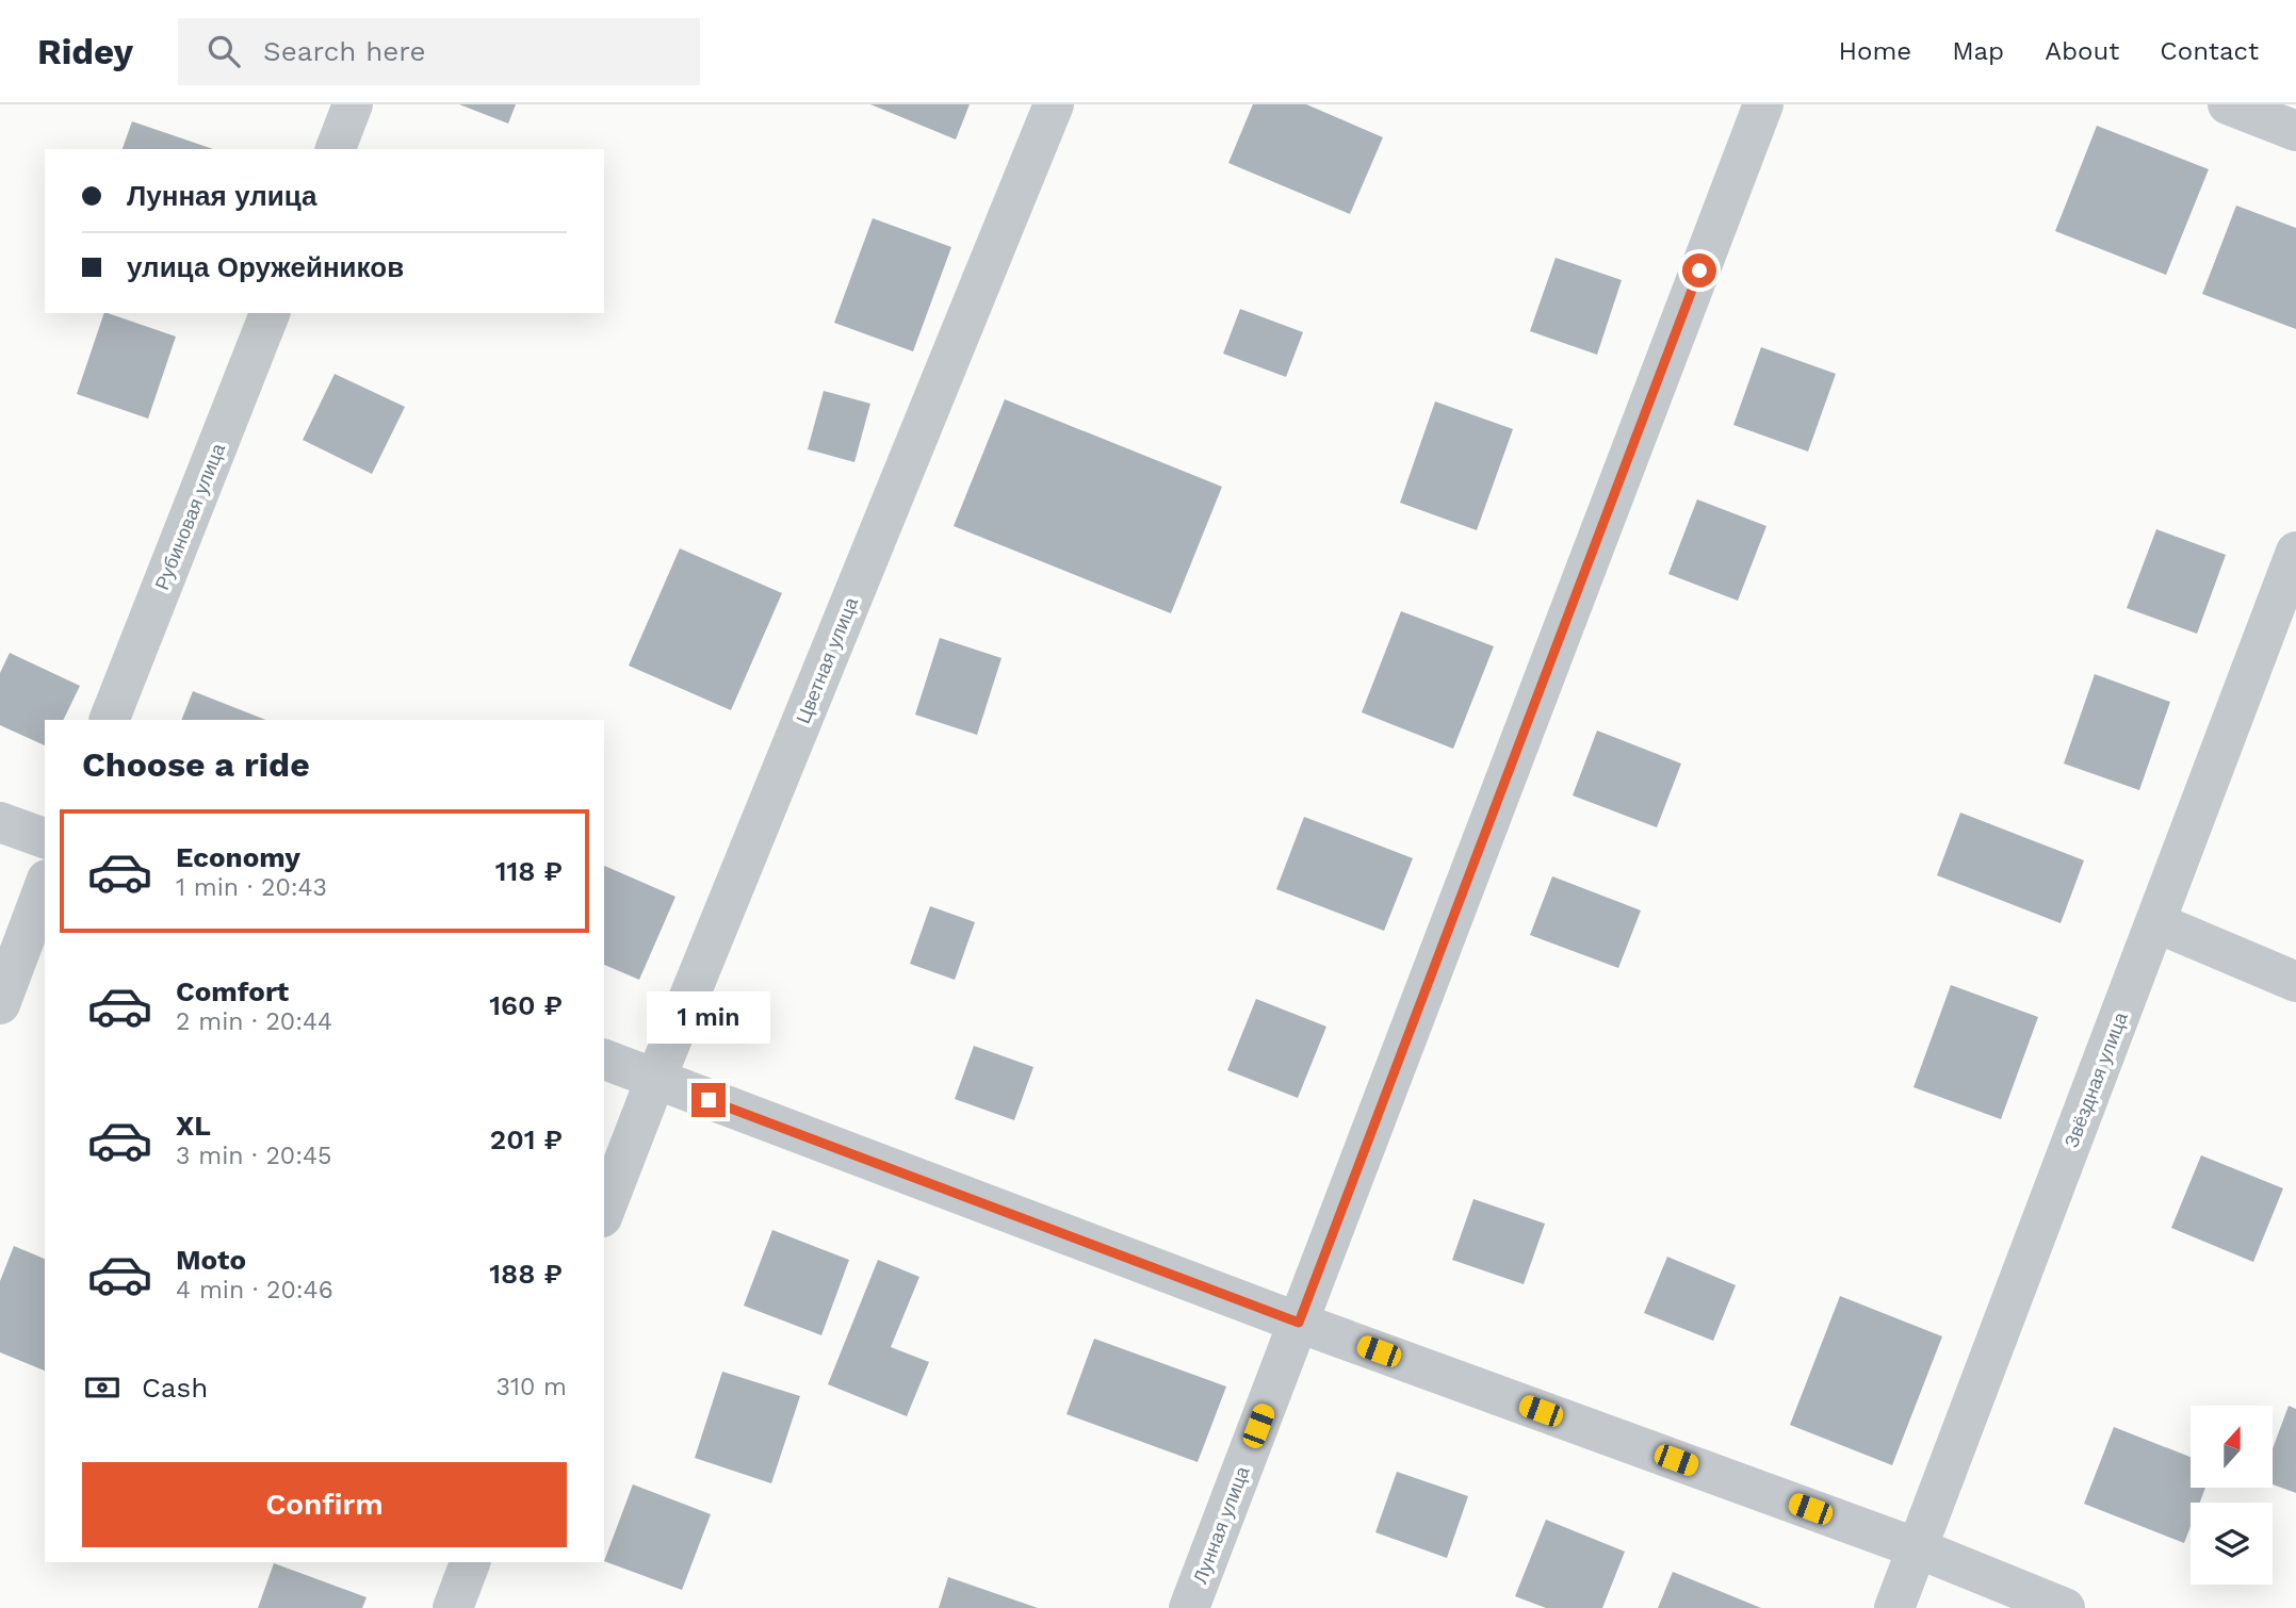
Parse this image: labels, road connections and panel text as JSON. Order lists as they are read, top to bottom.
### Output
{
  "streets": {
    "street": [
      "Рубиновая улица",
      "Цветная улица",
      "Звёздная улица",
      "Лунная улица"
    ]
  },
  "north": "top",
  "page": {
    "header": "Ridey",
    "search": "Search here",
    "nav": [
      "Home",
      "Map",
      "About",
      "Contact"
    ],
    "banner": ["Лунная улица", "улица Оружейников"],
    "heading": "Choose a ride",
    "list": [
      {
        "name": "Economy",
        "note": "1 min · 20:43",
        "value": "118 ₽"
      },
      {
        "name": "Comfort",
        "note": "2 min · 20:44",
        "value": "160 ₽"
      },
      {
        "name": "XL",
        "note": "3 min · 20:45",
        "value": "201 ₽"
      },
      {
        "name": "Moto",
        "note": "4 min · 20:46",
        "value": "188 ₽"
      }
    ],
    "bubble": "1 min",
    "pay": ["Cash", "310 m"],
    "buttons": "Confirm"
  }
}
